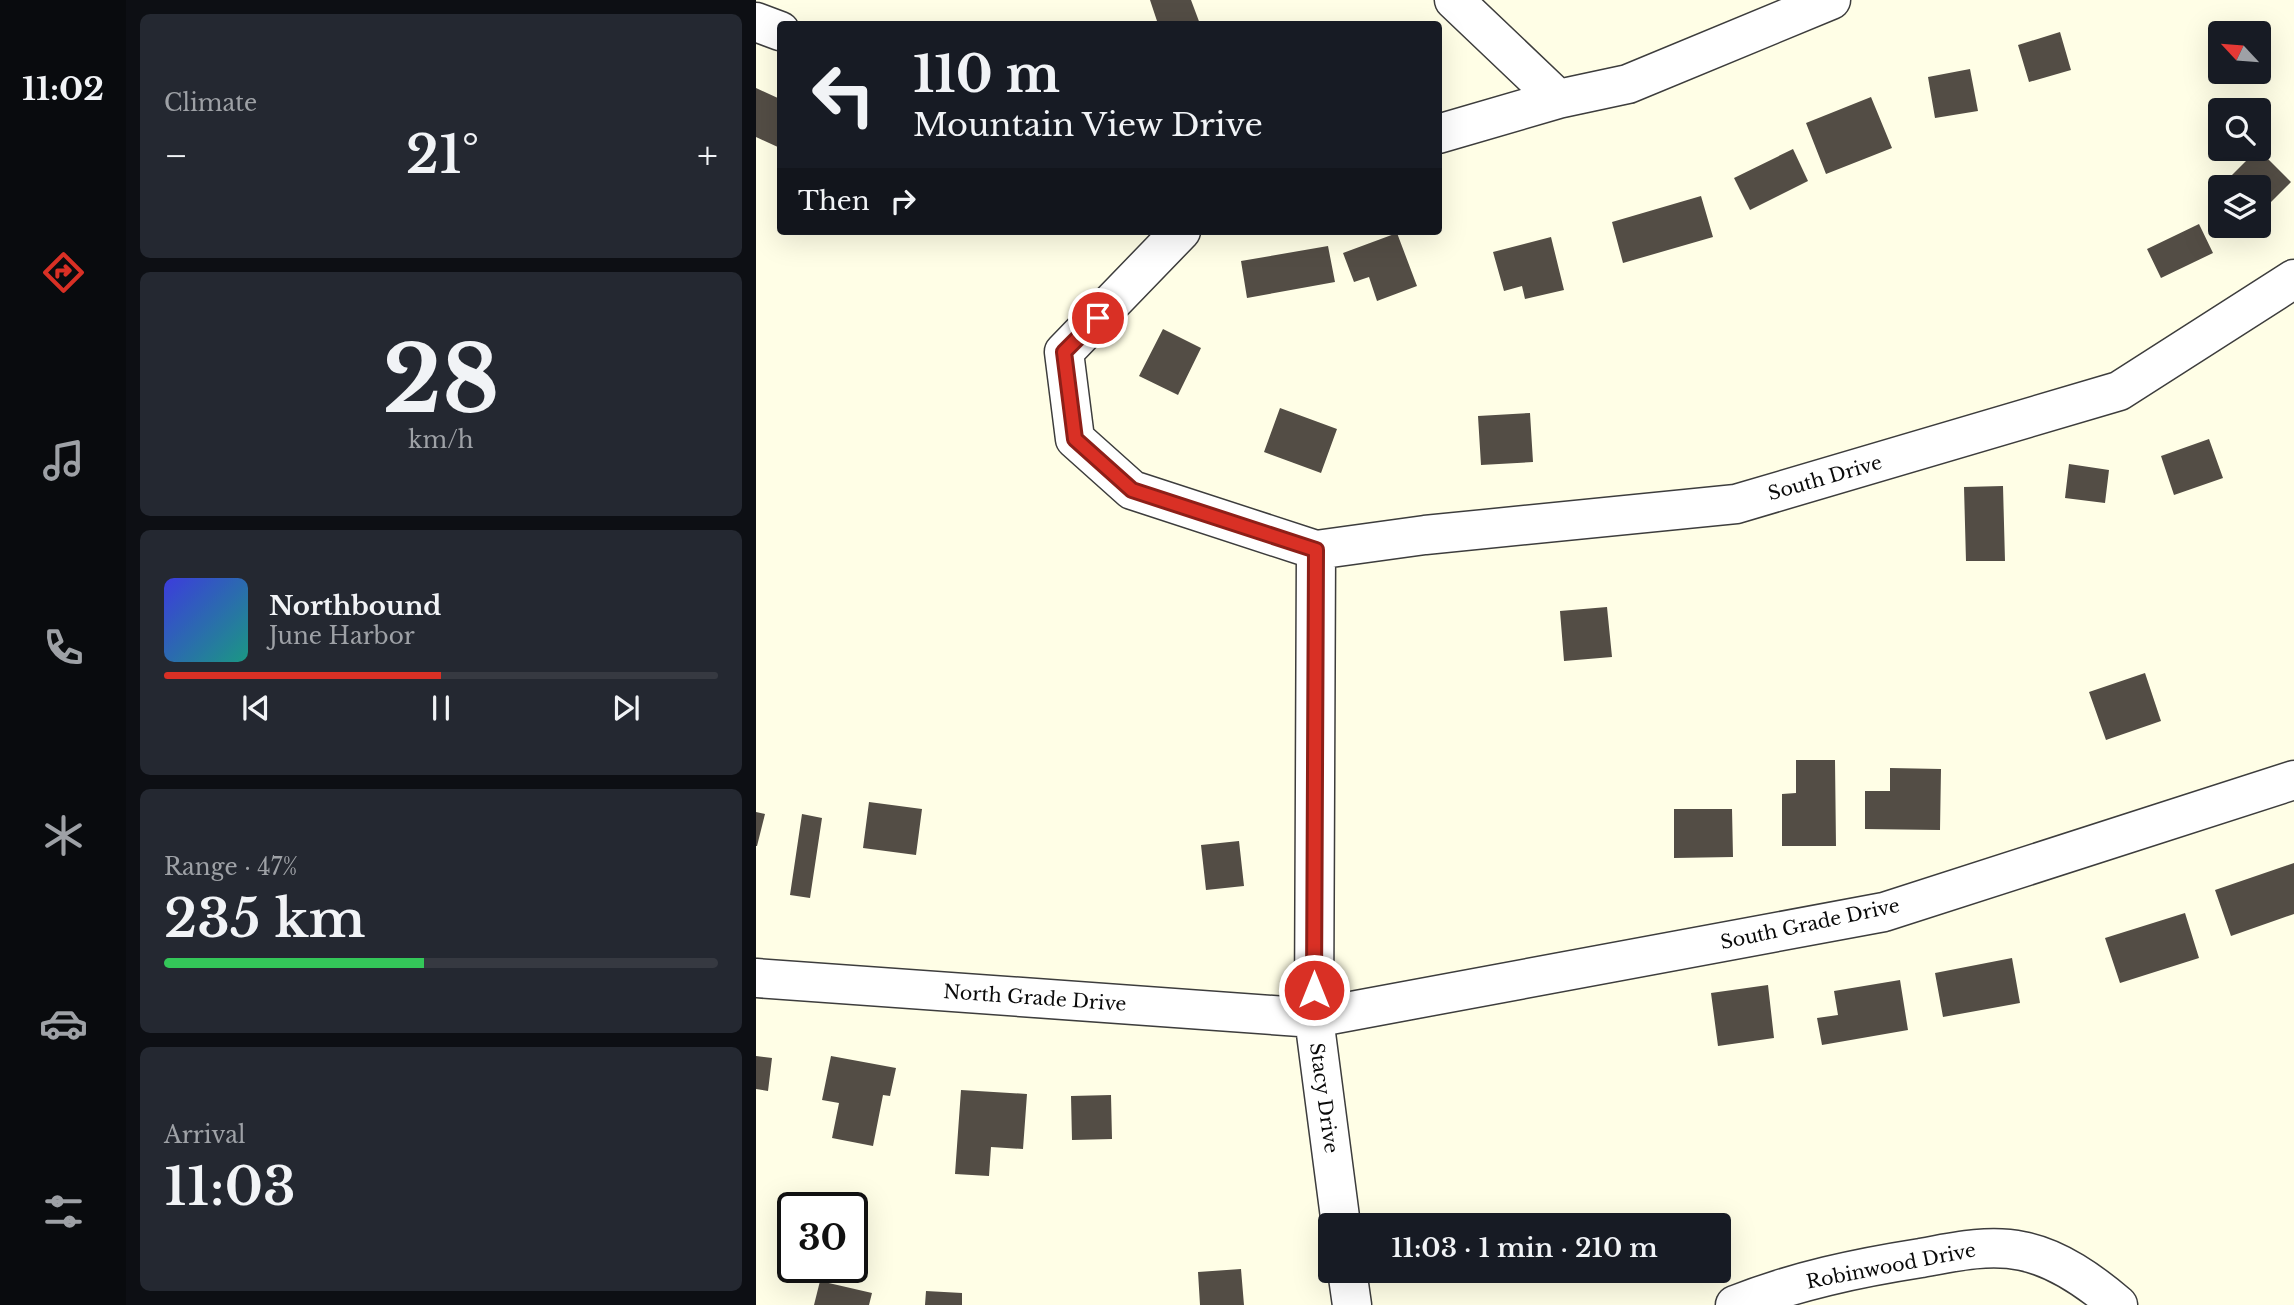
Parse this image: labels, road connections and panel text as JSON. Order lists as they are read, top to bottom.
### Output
{
  "streets": {
    "street": [
      "South Drive",
      "South Grade Drive",
      "North Grade Drive",
      "Stacy Drive",
      "Robinwood Drive"
    ]
  },
  "crossings": [
    ["South Drive", "Stacy Drive"],
    ["South Grade Drive", "North Grade Drive"],
    ["South Grade Drive", "Stacy Drive"],
    ["North Grade Drive", "Stacy Drive"]
  ],
  "north": "top left",
  "page": {
    "tabs": "11:02",
    "tile": [
      "Climate",
      ["28", "km/h"],
      ["Range · 47%", "235 km"],
      ["Arrival", "11:03"]
    ],
    "turn": ["110 m", "Mountain View Drive"],
    "heat": ["−", "21°", "+"],
    "then": "Then",
    "song": ["Northbound", "June Harbor"],
    "limit": "30",
    "trip": "11:03 · 1 min · 210 m"
  }
}
